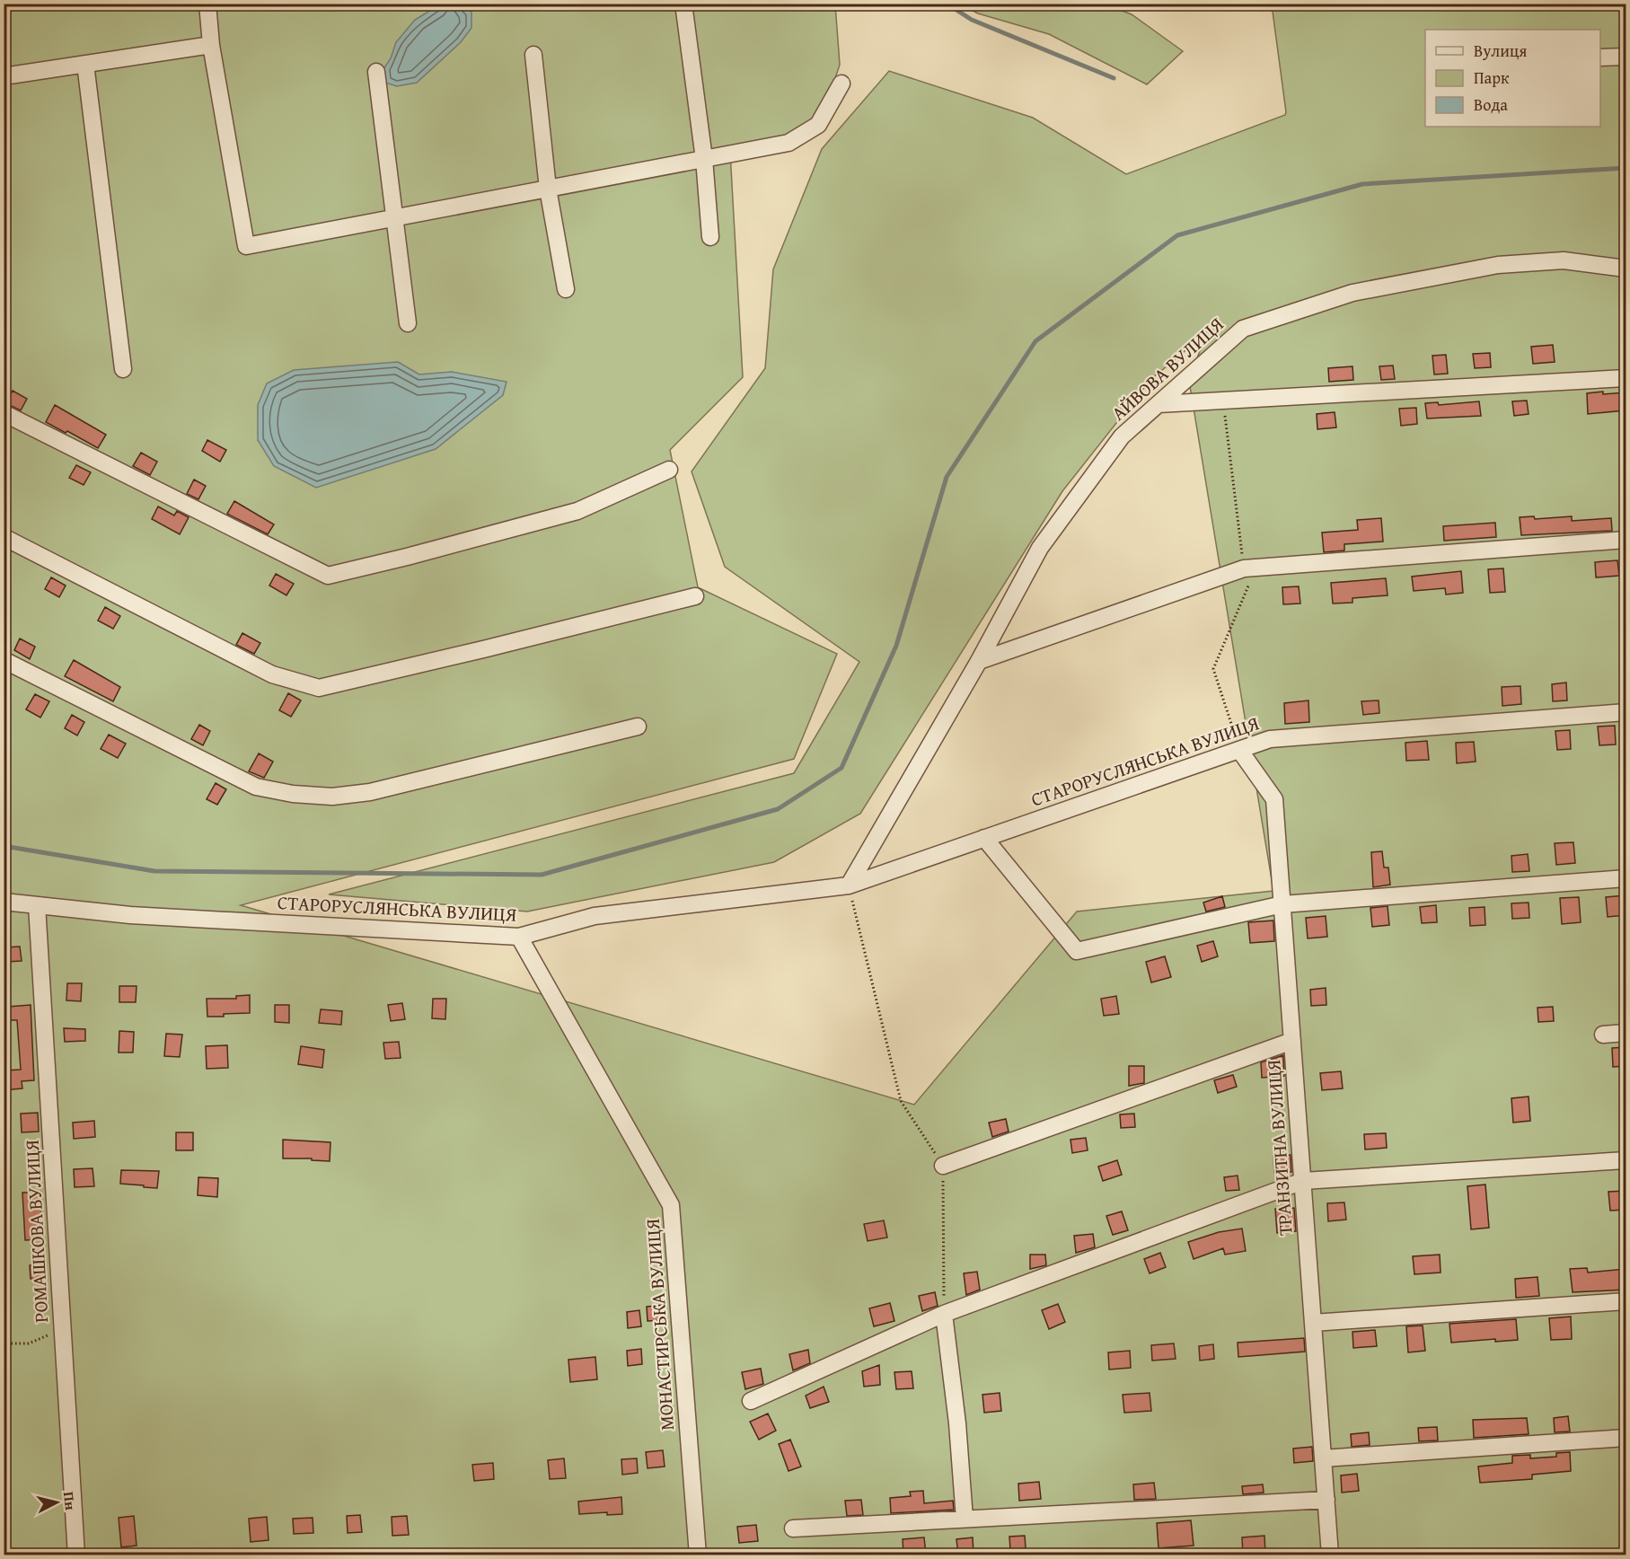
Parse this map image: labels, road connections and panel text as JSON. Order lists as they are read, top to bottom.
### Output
{
  "streets": {
    "street": [
      "АЙВОВА ВУЛИЦЯ",
      "СТАРОРУСЛЯНСЬКА ВУЛИЦЯ",
      "ТРАНЗИТНА ВУЛИЦЯ",
      "РОМАШКОВА ВУЛИЦЯ",
      "МОНАСТИРСЬКА ВУЛИЦЯ"
    ]
  },
  "crossings": [
    ["СТАРОРУСЛЯНСЬКА ВУЛИЦЯ", "ТРАНЗИТНА ВУЛИЦЯ"],
    ["СТАРОРУСЛЯНСЬКА ВУЛИЦЯ", "РОМАШКОВА ВУЛИЦЯ"],
    ["СТАРОРУСЛЯНСЬКА ВУЛИЦЯ", "МОНАСТИРСЬКА ВУЛИЦЯ"]
  ],
  "legend": ["Вулиця", "Парк", "Вода"],
  "north": "right"
}
